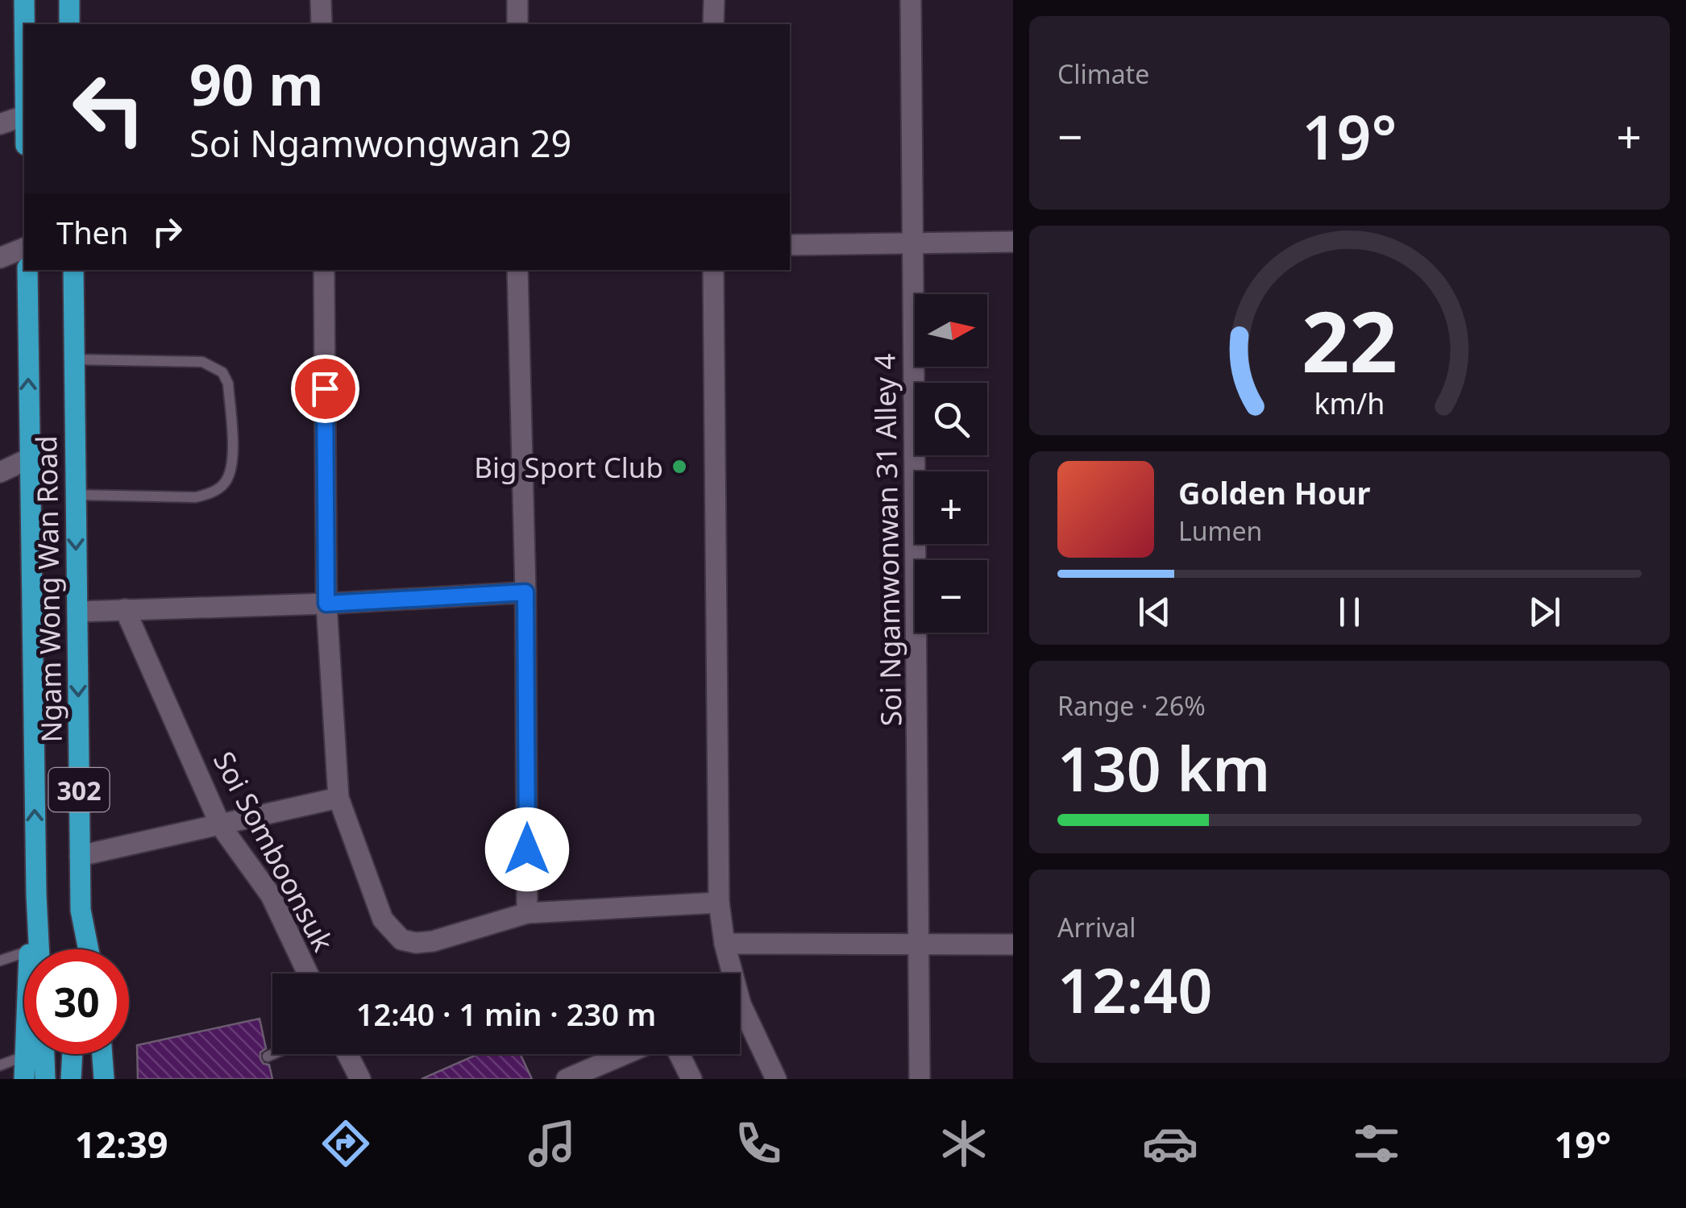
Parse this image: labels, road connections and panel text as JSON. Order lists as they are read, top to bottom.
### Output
{
  "streets": {
    "main road": ["Ngam Wong Wan Road", "302"],
    "street": ["Soi Ngamwonwan 31 Alley 4", "Soi Somboonsuk"]
  },
  "places": ["Big Sport Club"],
  "north": "right",
  "page": {
    "tile": [
      "Climate",
      ["Range · 26%", "130 km"],
      ["Arrival", "12:40"]
    ],
    "turn": ["90 m", "Soi Ngamwongwan 29"],
    "heat": ["−", "19°", "+"],
    "then": "Then",
    "map_buttons": ["+", "−"],
    "song": ["Golden Hour", "Lumen"],
    "limit": "30",
    "trip": "12:40 · 1 min · 230 m",
    "tabs": ["12:39", "19°"],
    "gauge": ["22", "km/h"]
  }
}
